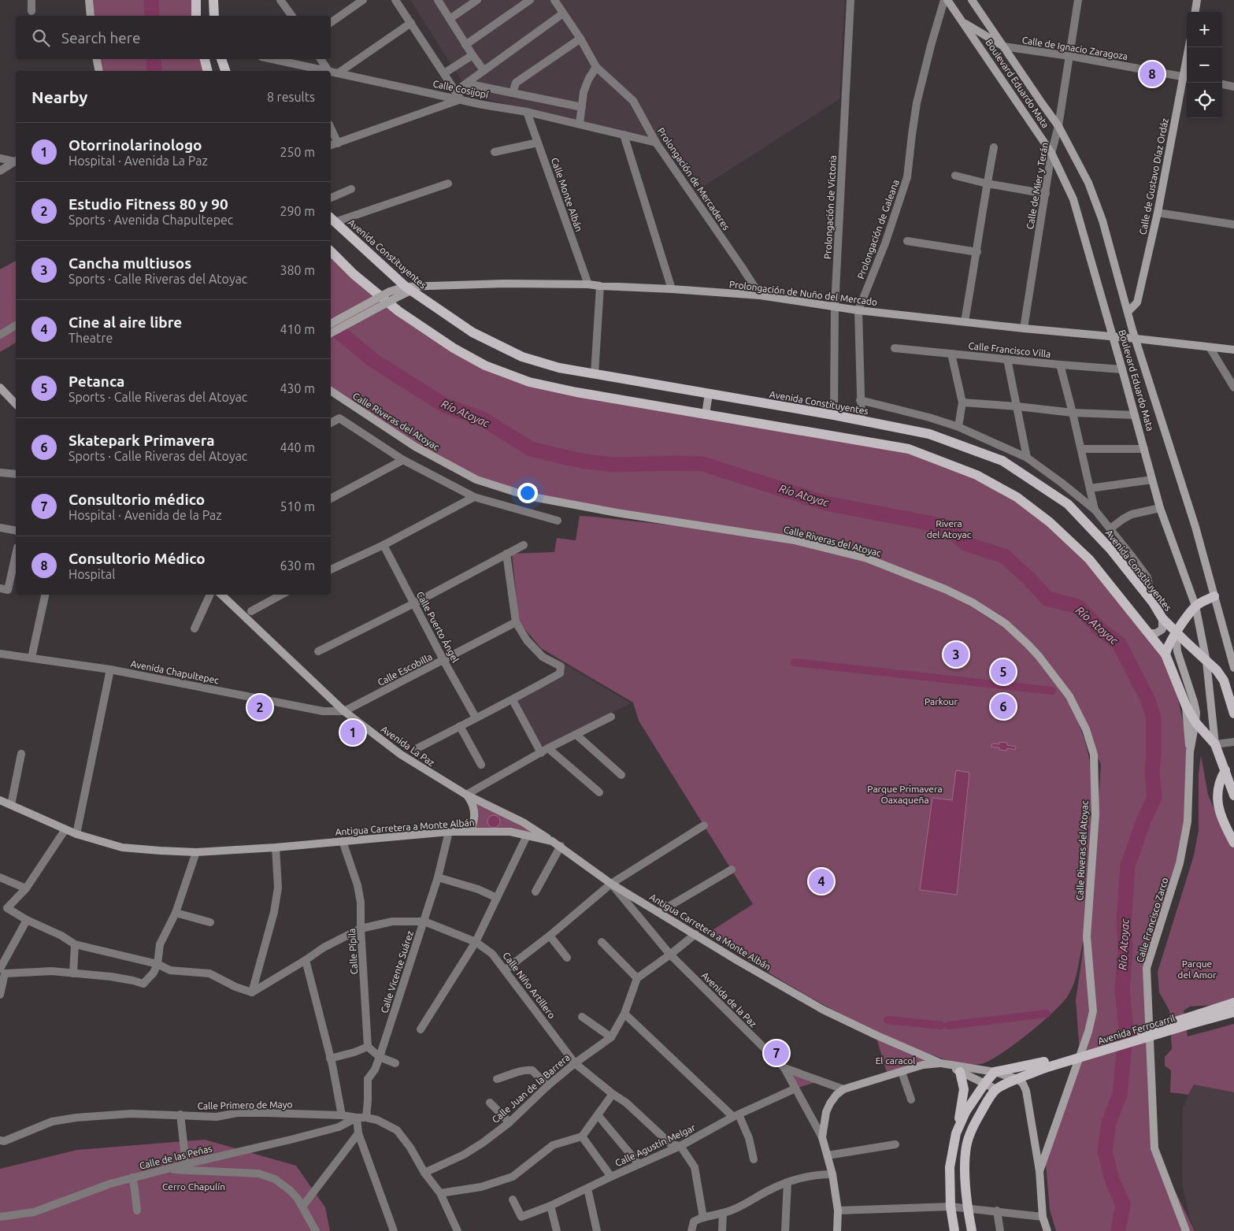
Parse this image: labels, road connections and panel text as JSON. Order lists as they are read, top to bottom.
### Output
{
  "streets": {
    "main road": ["Boulevard Eduardo Mata", "Avenida Constituyentes", "Avenida Ferrocarril"],
    "street": [
      "Calle de Ignacio Zaragoza",
      "Calle Cosijopí",
      "Calle de Gustavo Díaz Ordáz",
      "Prolongación de Mercaderes",
      "Calle de Mier y Terán",
      "Calle Monte Albán",
      "Prolongación de Victoria",
      "Prolongación de Galeana",
      "Prolongación de Nuño del Mercado",
      "Calle Francisco Villa",
      "Calle Riveras del Atoyac",
      "Calle Puerto Ángel",
      "Calle Escobilla",
      "Avenida Chapultepec",
      "Avenida La Paz",
      "Antigua Carretera a Monte Albán",
      "Calle Francisco Zarco",
      "Calle Pípila",
      "Calle Vicente Suárez",
      "Calle Niño Artillero",
      "Avenida de la Paz",
      "Calle Juan de la Barrera",
      "Calle Primero de Mayo",
      "Calle Agustín Melgar",
      "Calle de las Peñas"
    ]
  },
  "crossings": [
    ["Calle de Ignacio Zaragoza", "Boulevard Eduardo Mata"],
    ["Calle de Ignacio Zaragoza", "Calle de Gustavo Díaz Ordáz"],
    ["Calle de Ignacio Zaragoza", "Calle de Mier y Terán"],
    ["Boulevard Eduardo Mata", "Calle de Gustavo Díaz Ordáz"],
    ["Boulevard Eduardo Mata", "Calle de Mier y Terán"],
    ["Boulevard Eduardo Mata", "Avenida Constituyentes"],
    ["Boulevard Eduardo Mata", "Prolongación de Nuño del Mercado"],
    ["Boulevard Eduardo Mata", "Calle Francisco Villa"],
    ["Calle Cosijopí", "Prolongación de Mercaderes"],
    ["Calle Cosijopí", "Calle Monte Albán"],
    ["Prolongación de Mercaderes", "Prolongación de Nuño del Mercado"],
    ["Calle de Mier y Terán", "Prolongación de Nuño del Mercado"],
    ["Calle Monte Albán", "Prolongación de Nuño del Mercado"],
    ["Prolongación de Victoria", "Avenida Constituyentes"],
    ["Prolongación de Victoria", "Prolongación de Nuño del Mercado"],
    ["Prolongación de Galeana", "Avenida Constituyentes"],
    ["Prolongación de Galeana", "Prolongación de Nuño del Mercado"],
    ["Avenida Constituyentes", "Prolongación de Nuño del Mercado"],
    ["Avenida Constituyentes", "Calle Francisco Zarco"],
    ["Calle Puerto Ángel", "Calle Escobilla"],
    ["Calle Escobilla", "Avenida Chapultepec"],
    ["Calle Escobilla", "Avenida La Paz"],
    ["Avenida Chapultepec", "Avenida La Paz"],
    ["Avenida La Paz", "Antigua Carretera a Monte Albán"],
    ["Antigua Carretera a Monte Albán", "Calle Pípila"],
    ["Antigua Carretera a Monte Albán", "Calle Vicente Suárez"],
    ["Antigua Carretera a Monte Albán", "Avenida de la Paz"],
    ["Calle Pípila", "Calle Niño Artillero"],
    ["Calle Vicente Suárez", "Calle Niño Artillero"],
    ["Calle Vicente Suárez", "Calle Primero de Mayo"],
    ["Calle Niño Artillero", "Calle Juan de la Barrera"],
    ["Calle Niño Artillero", "Calle Agustín Melgar"],
    ["Avenida de la Paz", "Calle Agustín Melgar"],
    ["Calle Juan de la Barrera", "Calle Primero de Mayo"],
    ["Calle Primero de Mayo", "Calle de las Peñas"]
  ],
  "water": ["Río Atoyac"],
  "parks": [
    "Rivera del Atoyac",
    "Parkour",
    "Parque Primavera Oaxaqueña",
    "Parque del Amor",
    "El caracol",
    "Cerro Chapulín"
  ],
  "page": {
    "map_buttons": ["+", "−"],
    "search": "Search here",
    "pins": [
      "8",
      "3",
      "5",
      "6",
      "2",
      "1",
      "4",
      "7"
    ],
    "heading": ["Nearby", "8 results"],
    "list": [
      {
        "mark": "1",
        "name": "Otorrinolarinologo",
        "note": "Hospital · Avenida La Paz",
        "value": "250 m"
      },
      {
        "mark": "2",
        "name": "Estudio Fitness 80 y 90",
        "note": "Sports · Avenida Chapultepec",
        "value": "290 m"
      },
      {
        "mark": "3",
        "name": "Cancha multiusos",
        "note": "Sports · Calle Riveras del Atoyac",
        "value": "380 m"
      },
      {
        "mark": "4",
        "name": "Cine al aire libre",
        "note": "Theatre",
        "value": "410 m"
      },
      {
        "mark": "5",
        "name": "Petanca",
        "note": "Sports · Calle Riveras del Atoyac",
        "value": "430 m"
      },
      {
        "mark": "6",
        "name": "Skatepark Primavera",
        "note": "Sports · Calle Riveras del Atoyac",
        "value": "440 m"
      },
      {
        "mark": "7",
        "name": "Consultorio médico",
        "note": "Hospital · Avenida de la Paz",
        "value": "510 m"
      },
      {
        "mark": "8",
        "name": "Consultorio Médico",
        "note": "Hospital",
        "value": "630 m"
      }
    ]
  }
}
